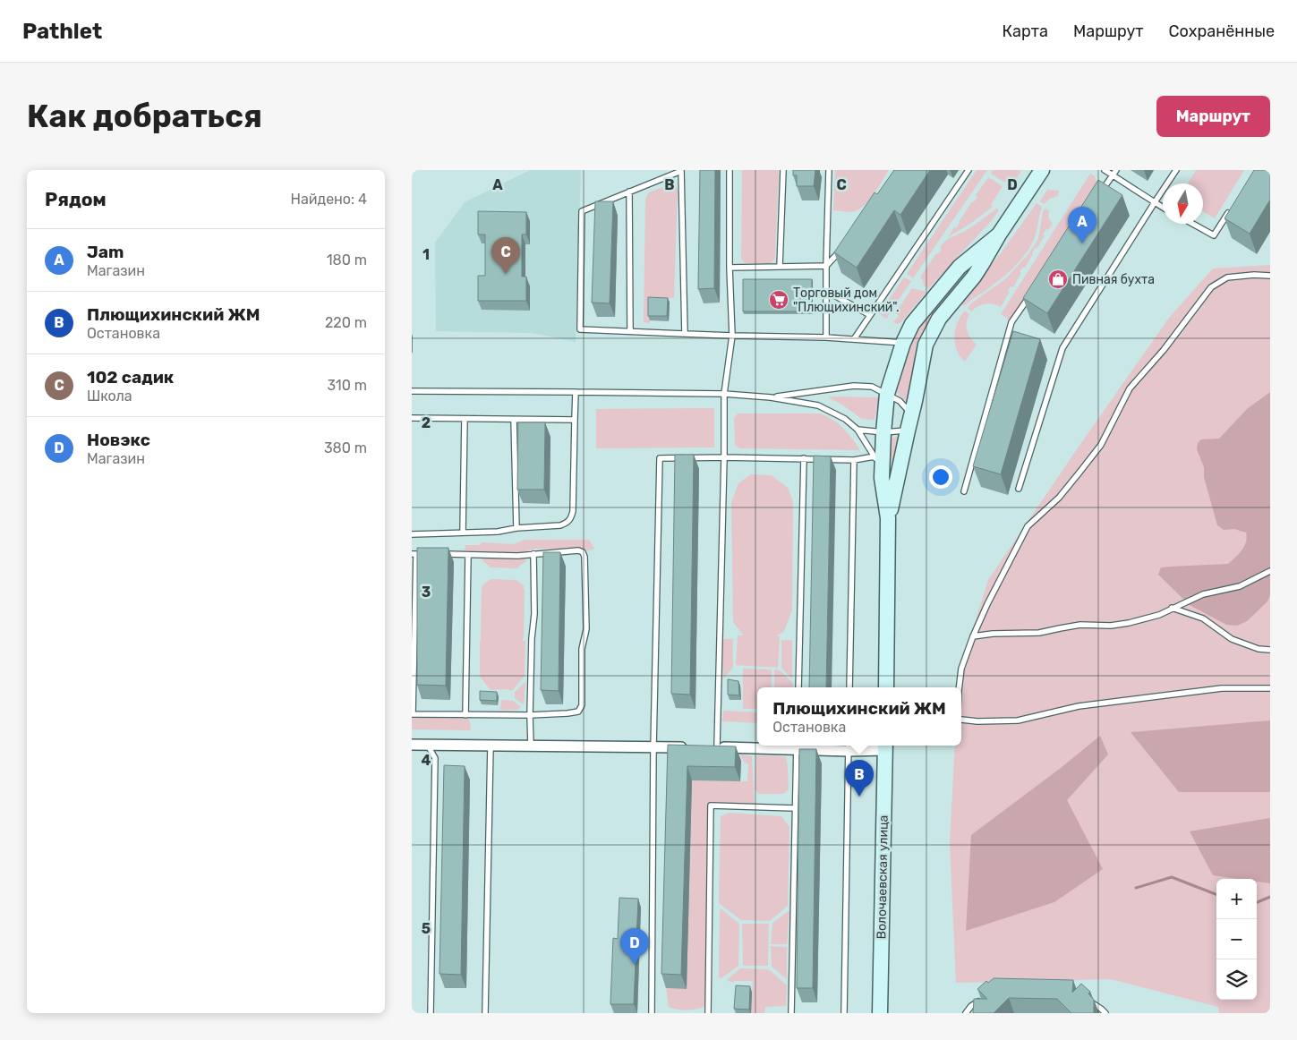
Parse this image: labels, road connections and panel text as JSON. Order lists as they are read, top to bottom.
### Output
{
  "streets": {
    "street": ["Волочаевская улица"]
  },
  "places": {
    "shop": ["Пивная бухта"],
    "supermarket": ["Торговый дом \"Плющихинский\"."]
  },
  "north": "bottom",
  "page": {
    "header": "Pathlet",
    "nav": ["Карта", "Маршрут", "Сохранённые"],
    "buttons": "Маршрут",
    "title": "Как добраться",
    "heading": ["Рядом", "Найдено: 4"],
    "pins": [
      "A",
      "C",
      "B",
      "D"
    ],
    "list": [
      {
        "mark": "A",
        "name": "Jam",
        "note": "Магазин",
        "value": "180 m"
      },
      {
        "mark": "B",
        "name": "Плющихинский ЖМ",
        "note": "Остановка",
        "value": "220 m"
      },
      {
        "mark": "C",
        "name": "102 садик",
        "note": "Школа",
        "value": "310 m"
      },
      {
        "mark": "D",
        "name": "Новэкс",
        "note": "Магазин",
        "value": "380 m"
      }
    ],
    "popup": ["Плющихинский ЖМ", "Остановка"],
    "map_buttons": ["+", "−"]
  },
  "grid": {
    "columns": [
      "A",
      "B",
      "C",
      "D"
    ],
    "rows": [
      "1",
      "2",
      "3",
      "4",
      "5"
    ]
  }
}
